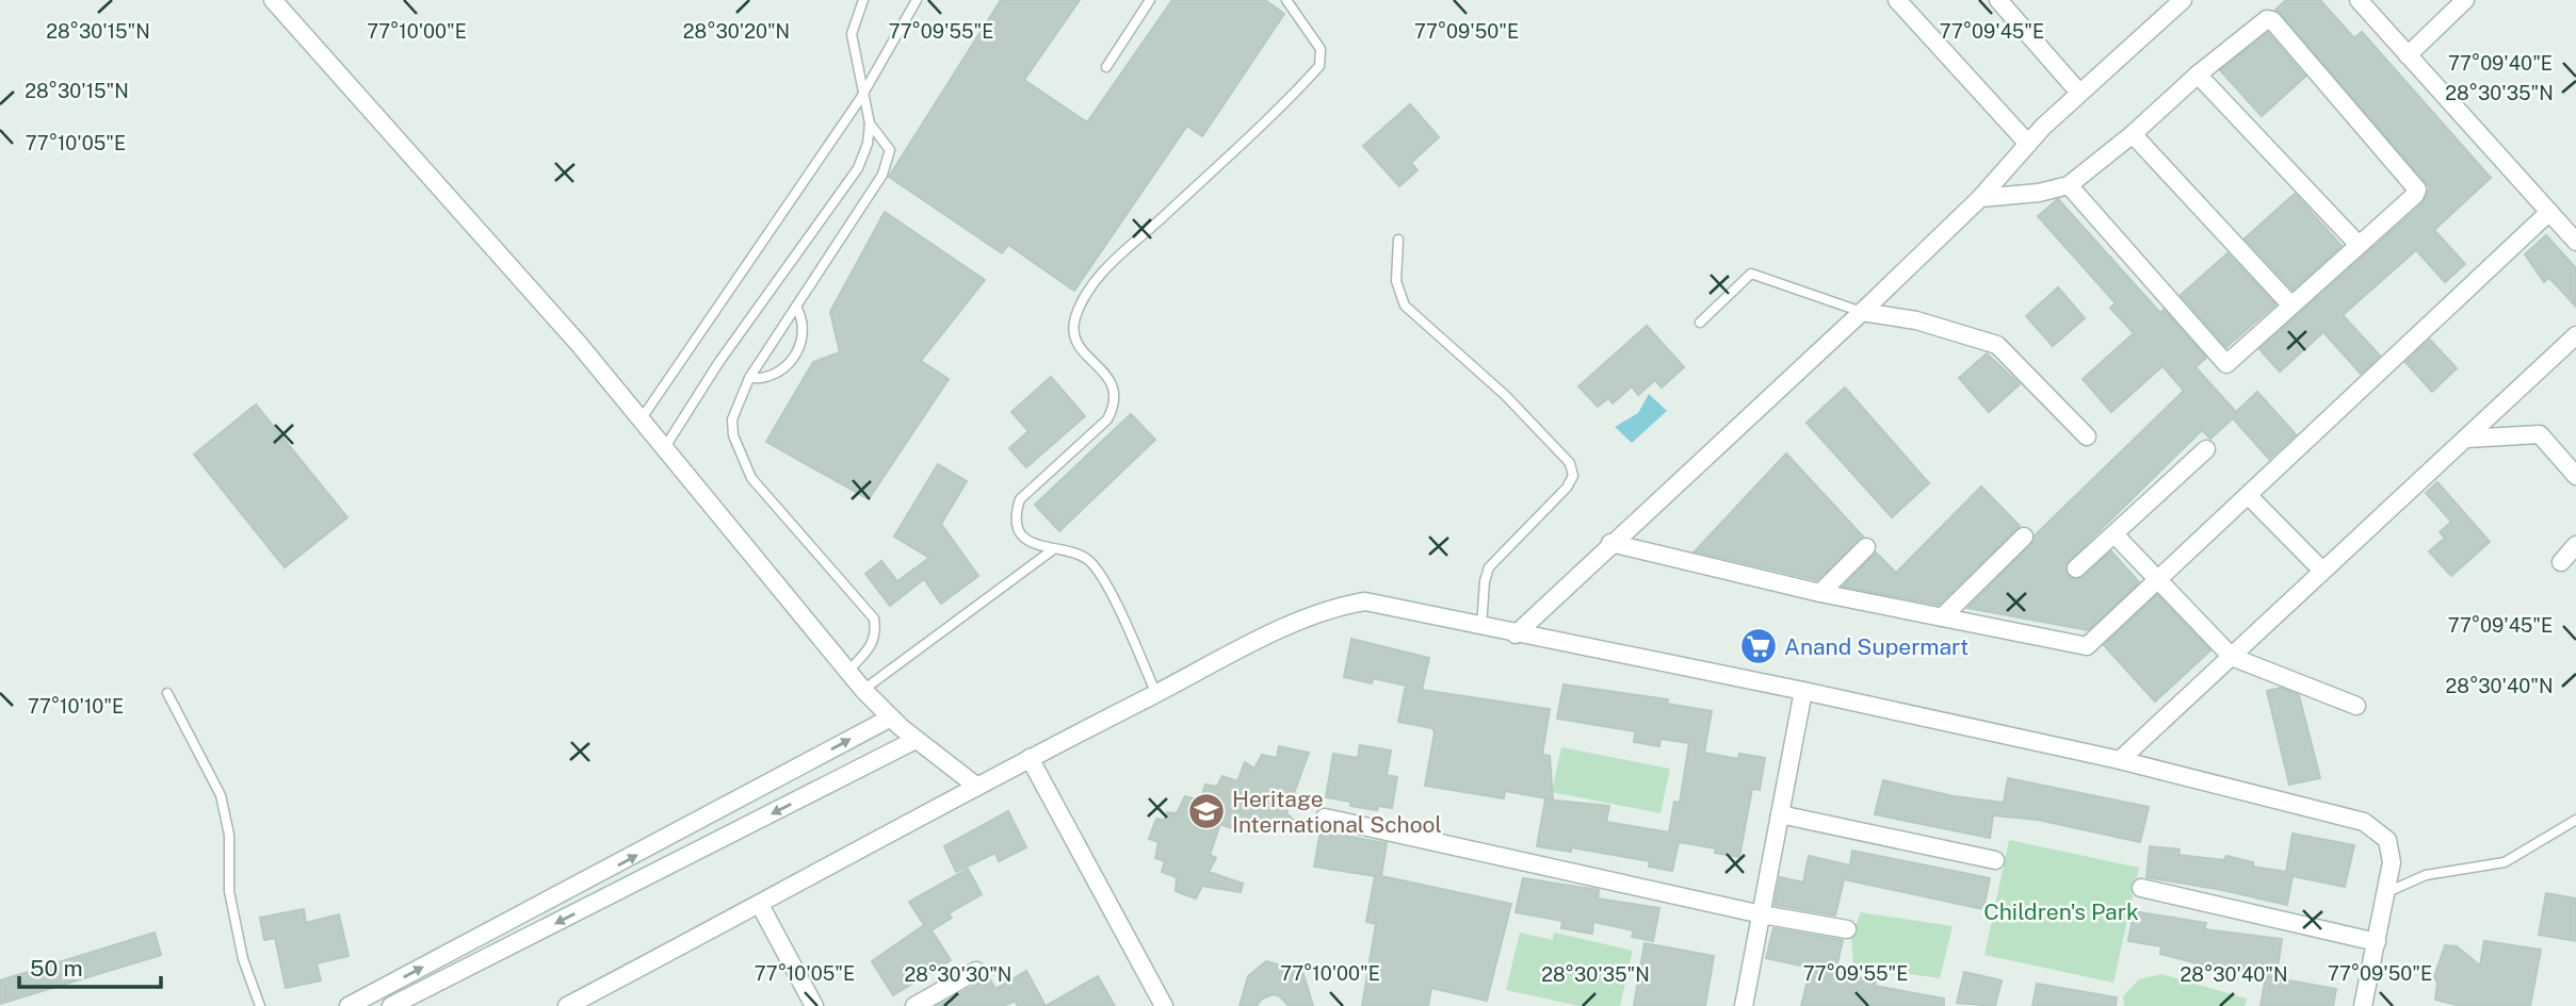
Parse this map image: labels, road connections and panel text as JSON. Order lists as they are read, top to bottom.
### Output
{
  "parks": ["Children's Park"],
  "places": {
    "supermarket": ["Anand Supermart"],
    "school or university": ["Heritage International School"]
  },
  "scale_bar": "50 m",
  "coordinates": [
    "28°30'15\"N",
    "28°30'20\"N",
    "77°10'00\"E",
    "77°09'55\"E",
    "77°09'50\"E",
    "77°09'45\"E",
    "77°09'40\"E",
    "28°30'35\"N",
    "77°10'05\"E",
    "28°30'40\"N",
    "77°10'10\"E",
    "28°30'30\"N"
  ]
}
